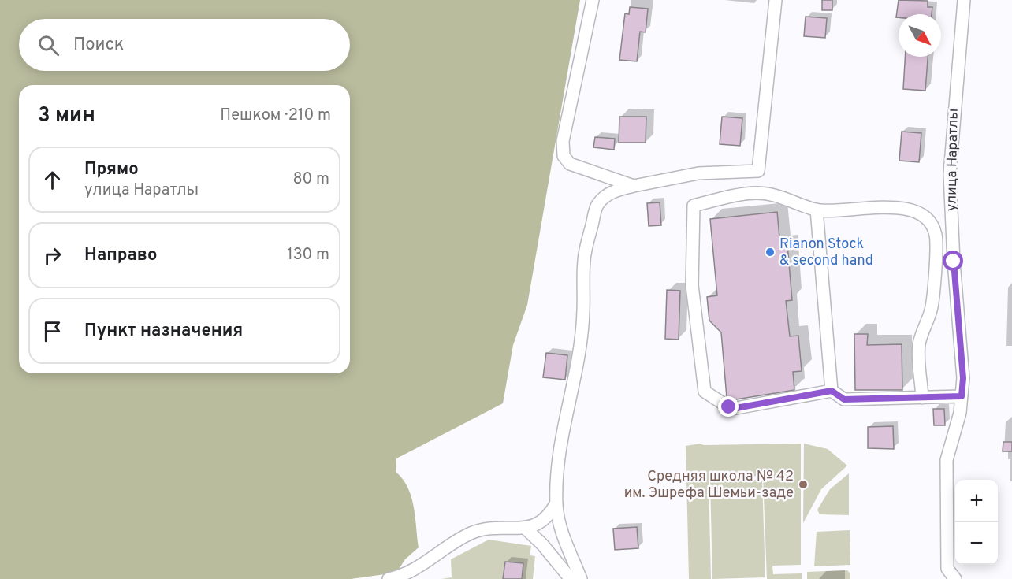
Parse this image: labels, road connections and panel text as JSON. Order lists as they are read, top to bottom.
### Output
{
  "streets": {
    "street": ["улица Наратлы"]
  },
  "places": ["Rianon Stock & second hand", "Средняя школа № 42 им. Эшрефа Шемьи-заде"],
  "north": "bottom right",
  "page": {
    "search": "Поиск",
    "heading": ["3 мин", "Пешком · 210 m"],
    "list": [
      ["Прямо", "улица Наратлы", "80 m"],
      ["Направо", "130 m"],
      "Пункт назначения"
    ],
    "map_buttons": ["+", "−"]
  }
}
